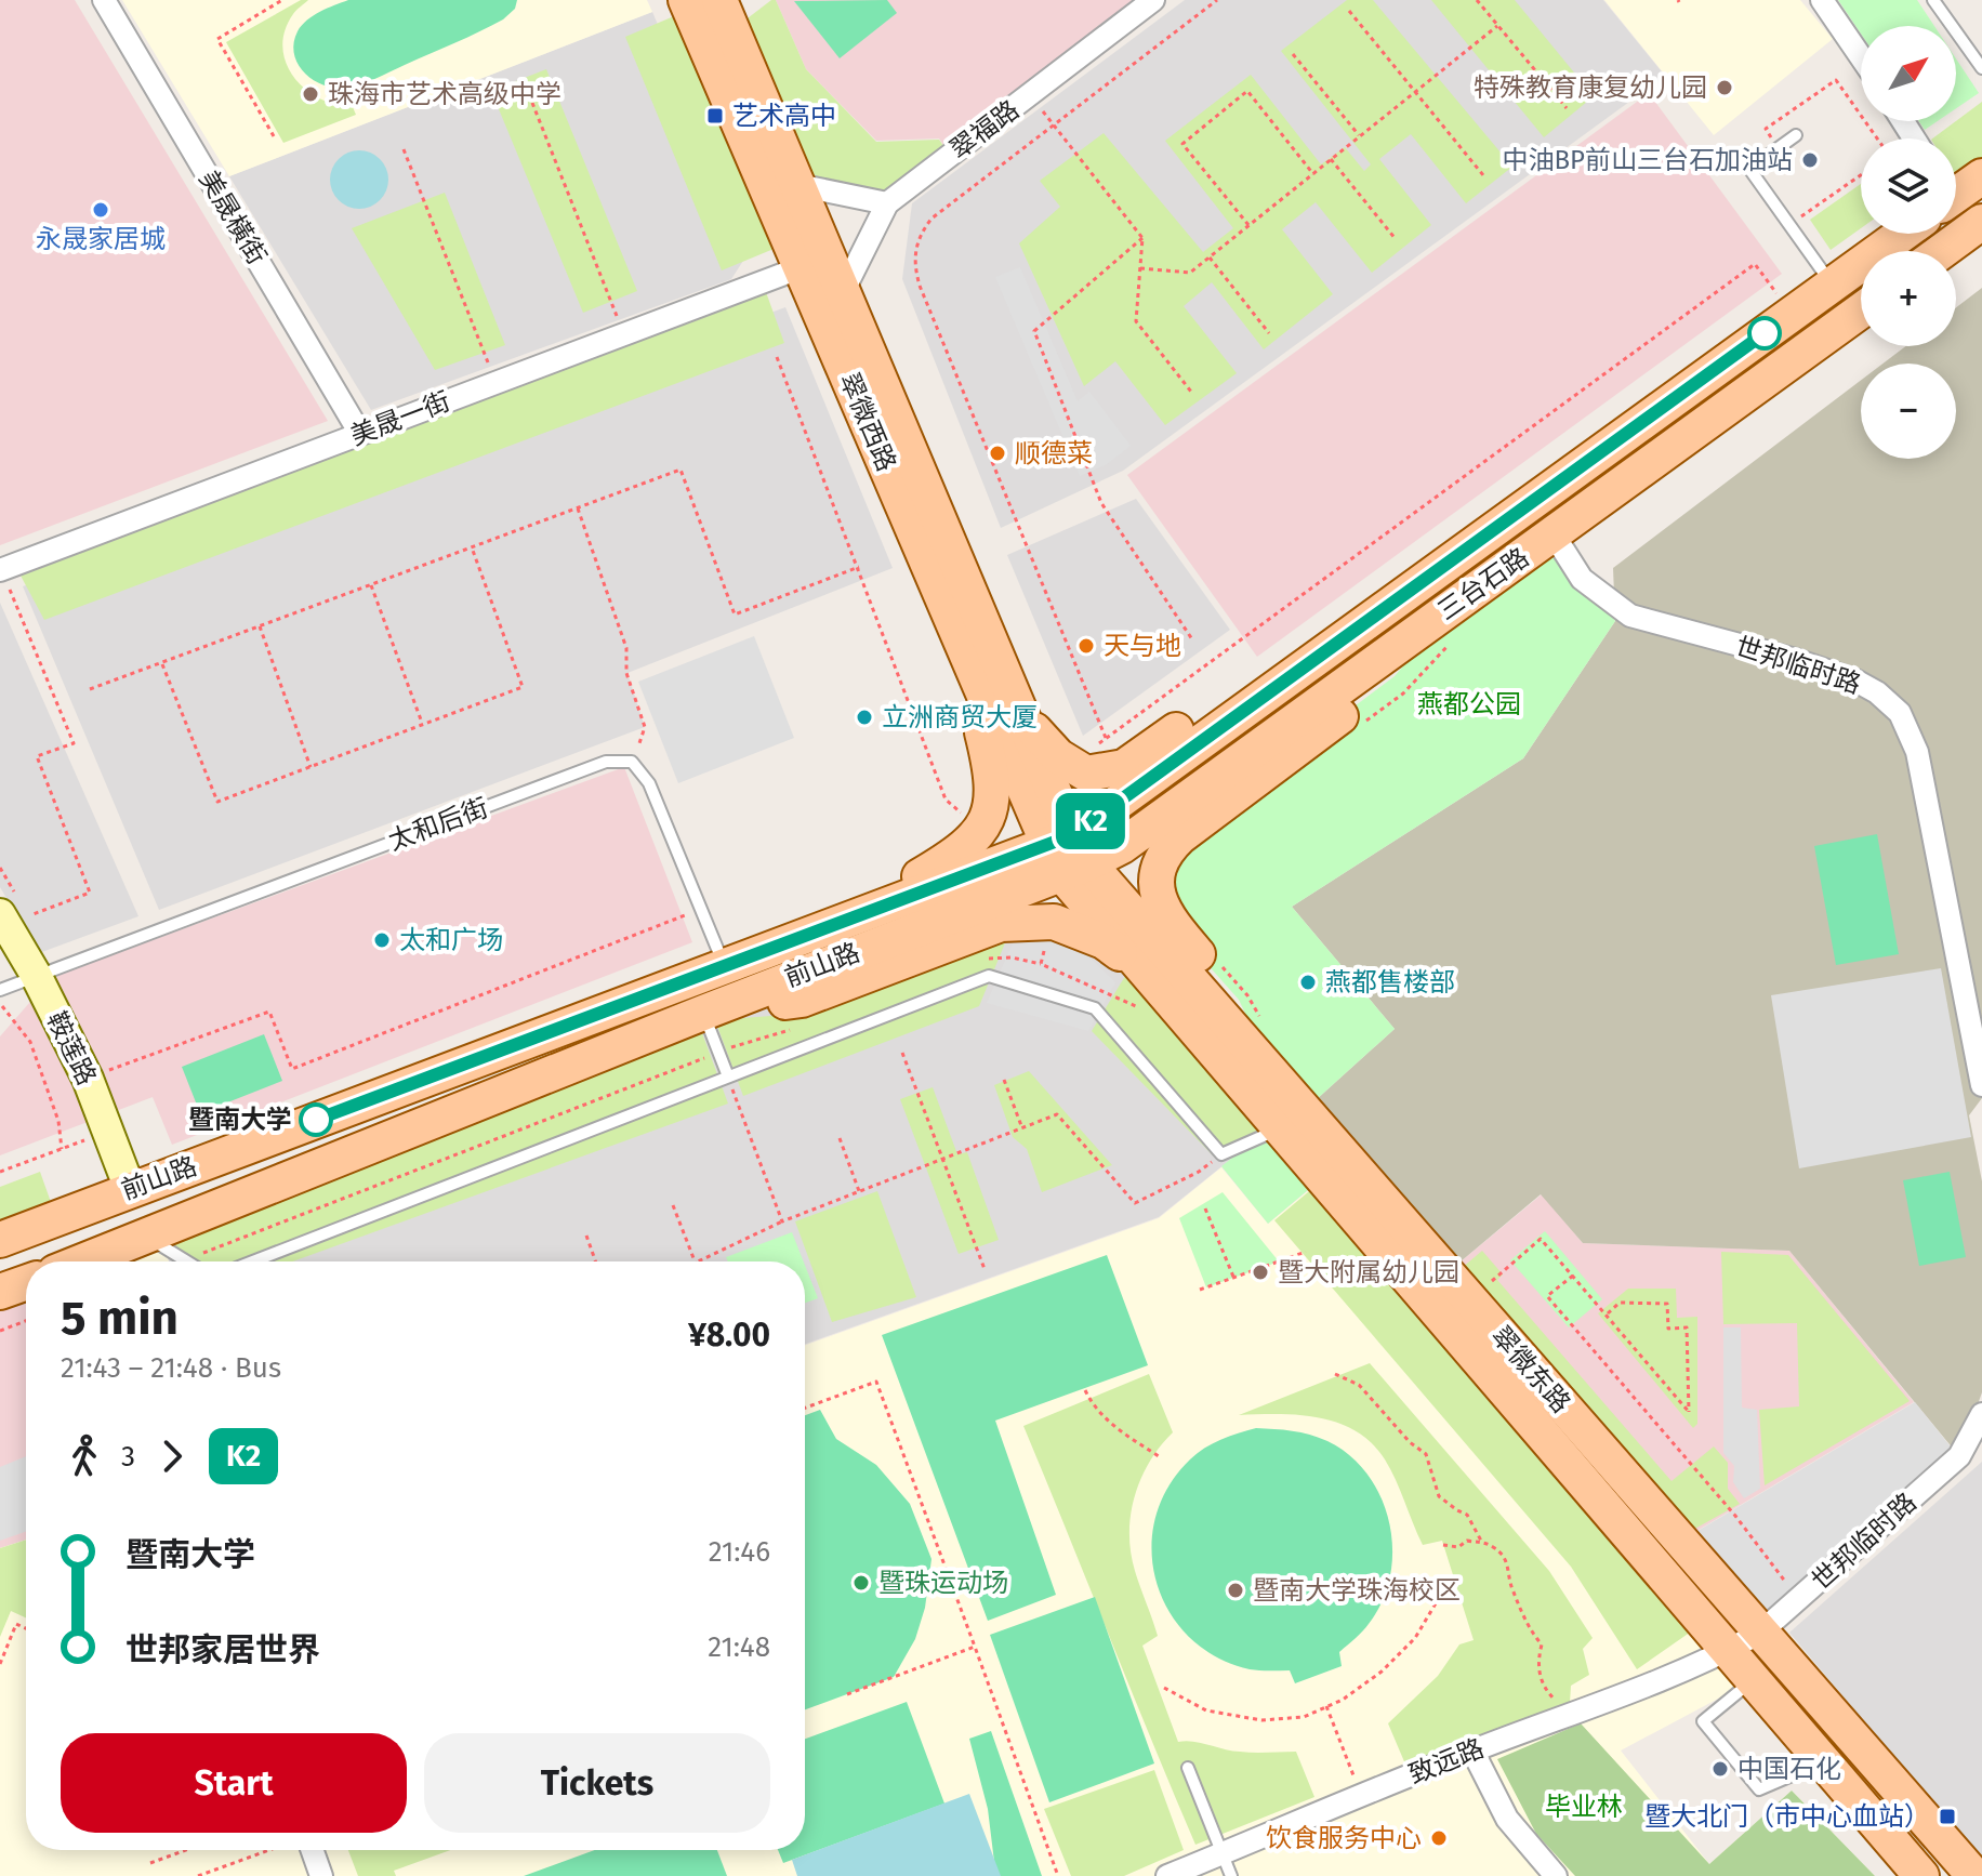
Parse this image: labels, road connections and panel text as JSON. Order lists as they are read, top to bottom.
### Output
{
  "streets": {
    "main road": [
      "翠微西路",
      "三台石路",
      "前山路",
      "翠微东路"
    ],
    "street": [
      "翠福路",
      "美晟橫街",
      "美晟一街",
      "世邦临时路",
      "鞍莲路",
      "致远路"
    ],
    "lane": ["太和后街"]
  },
  "crossings": [
    ["美晟橫街", "美晟一街"],
    ["美晟一街", "翠微西路"],
    ["翠微西路", "三台石路"],
    ["翠微西路", "前山路"],
    ["翠微西路", "翠微东路"],
    ["三台石路", "世邦临时路"],
    ["三台石路", "前山路"],
    ["三台石路", "翠微东路"],
    ["世邦临时路", "翠微东路"],
    ["世邦临时路", "致远路"],
    ["太和后街", "鞍莲路"],
    ["前山路", "鞍莲路"],
    ["前山路", "翠微东路"],
    ["翠微东路", "致远路"]
  ],
  "parks": ["燕都公园", "毕业林"],
  "places": {
    "other": [
      "特殊教育康复幼儿园",
      "珠海市艺术高级中学",
      "中油BP前山三台石加油站",
      "永晟家居城",
      "顺德菜",
      "天与地",
      "立洲商贸大厦",
      "太和广场",
      "燕都售楼部",
      "暨南大学",
      "暨大附属幼儿园",
      "暨珠运动场",
      "暨南大学珠海校区",
      "中国石化",
      "饮食服务中心"
    ],
    "transit": ["艺术高中", "暨大北门（市中心血站）"]
  },
  "lines": ["bus line K2"],
  "north": "top right",
  "page": {
    "on_map": "K2",
    "map_buttons": ["+", "−"],
    "heading": ["5 min", "21:43 – 21:48 · Bus", "¥8.00"],
    "legs": ["3", "K2"],
    "list": [
      {
        "name": "暨南大学",
        "value": "21:46"
      },
      {
        "name": "世邦家居世界",
        "value": "21:48"
      }
    ],
    "buttons": ["Start", "Tickets"]
  }
}
